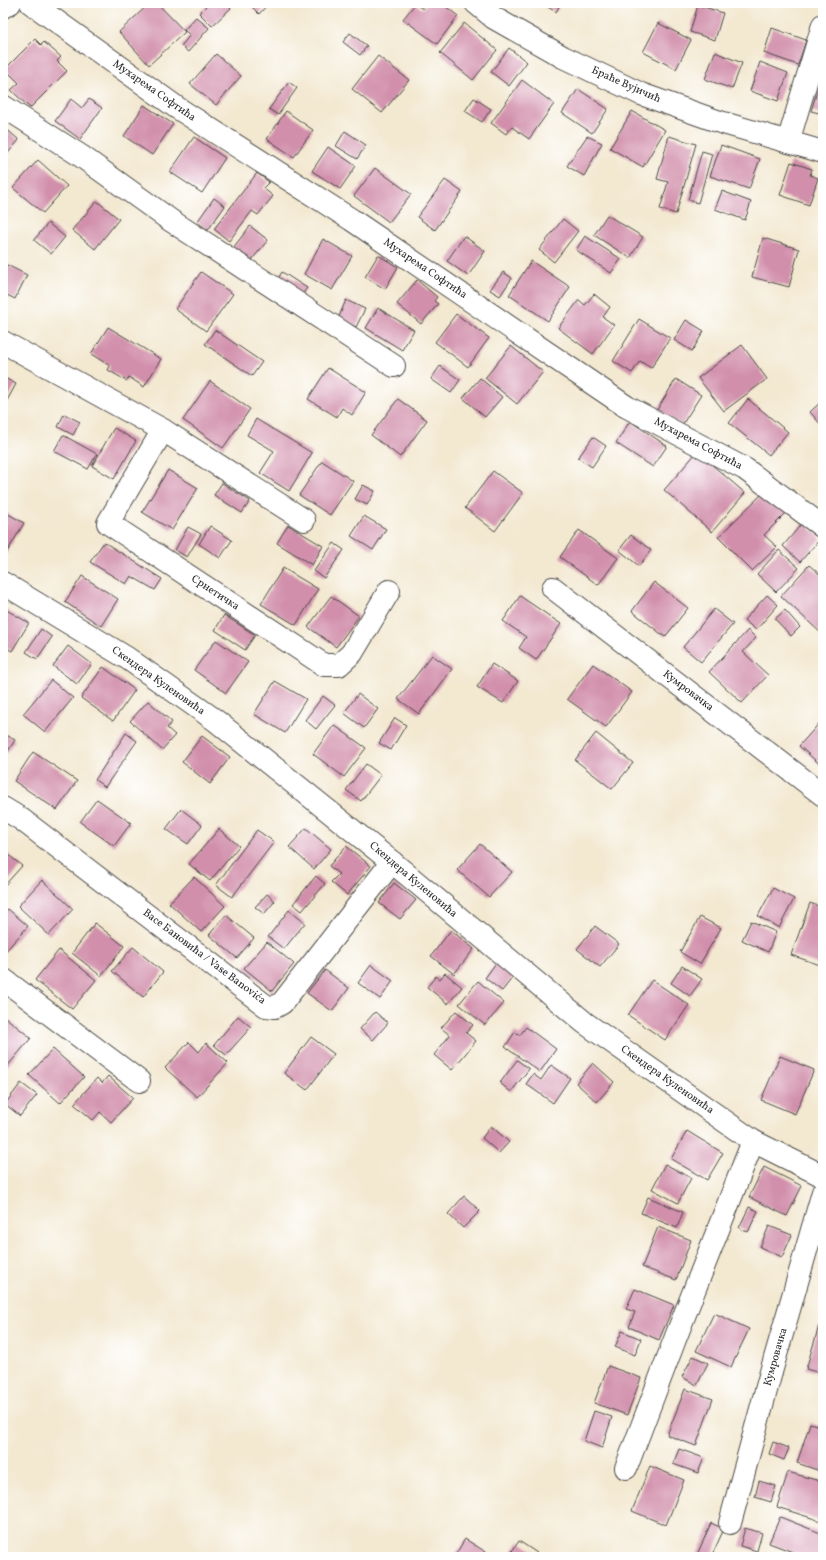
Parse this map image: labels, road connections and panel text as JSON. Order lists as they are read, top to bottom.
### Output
{
  "streets": {
    "street": [
      "Браће Вујичић",
      "Мухарема Софтића",
      "Срнетичка",
      "Скендера Куленовића",
      "Кумровачка",
      "Васе Бановића / Vase Banovića"
    ]
  },
  "crossings": [
    ["Скендера Куленовића", "Васе Бановића / Vase Banovića"]
  ]
}
